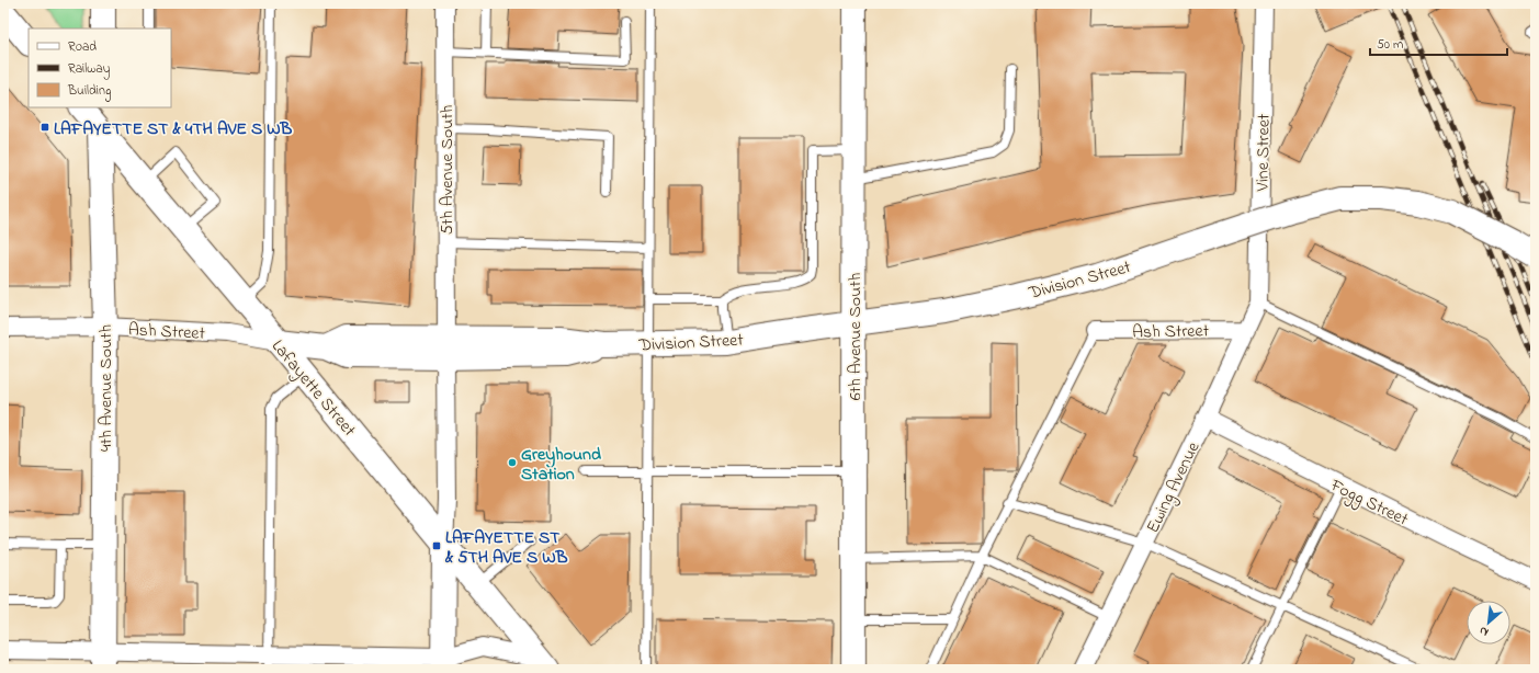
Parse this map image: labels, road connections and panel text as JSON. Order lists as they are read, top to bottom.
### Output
{
  "streets": {
    "main road": [
      "5th Avenue South",
      "Division Street",
      "6th Avenue South",
      "Lafayette Street",
      "4th Avenue South"
    ],
    "street": [
      "Vine Street",
      "Ash Street",
      "Ewing Avenue",
      "Fogg Street"
    ]
  },
  "crossings": [
    ["Vine Street", "Ewing Avenue"],
    ["5th Avenue South", "Division Street"],
    ["5th Avenue South", "Lafayette Street"],
    ["Division Street", "Ash Street"],
    ["Division Street", "6th Avenue South"],
    ["Division Street", "Lafayette Street"],
    ["Ash Street", "Lafayette Street"],
    ["Ash Street", "4th Avenue South"],
    ["Ash Street", "Ewing Avenue"],
    ["Lafayette Street", "4th Avenue South"],
    ["Ewing Avenue", "Fogg Street"]
  ],
  "places": {
    "transit": ["LAFAYETTE ST & 4TH AVE S WB", "LAFAYETTE ST & 5TH AVE S WB"],
    "other": ["Greyhound Station"]
  },
  "legend": ["Road", "Railway", "Building"],
  "scale_bar": "50 m",
  "north": "bottom left"
}
